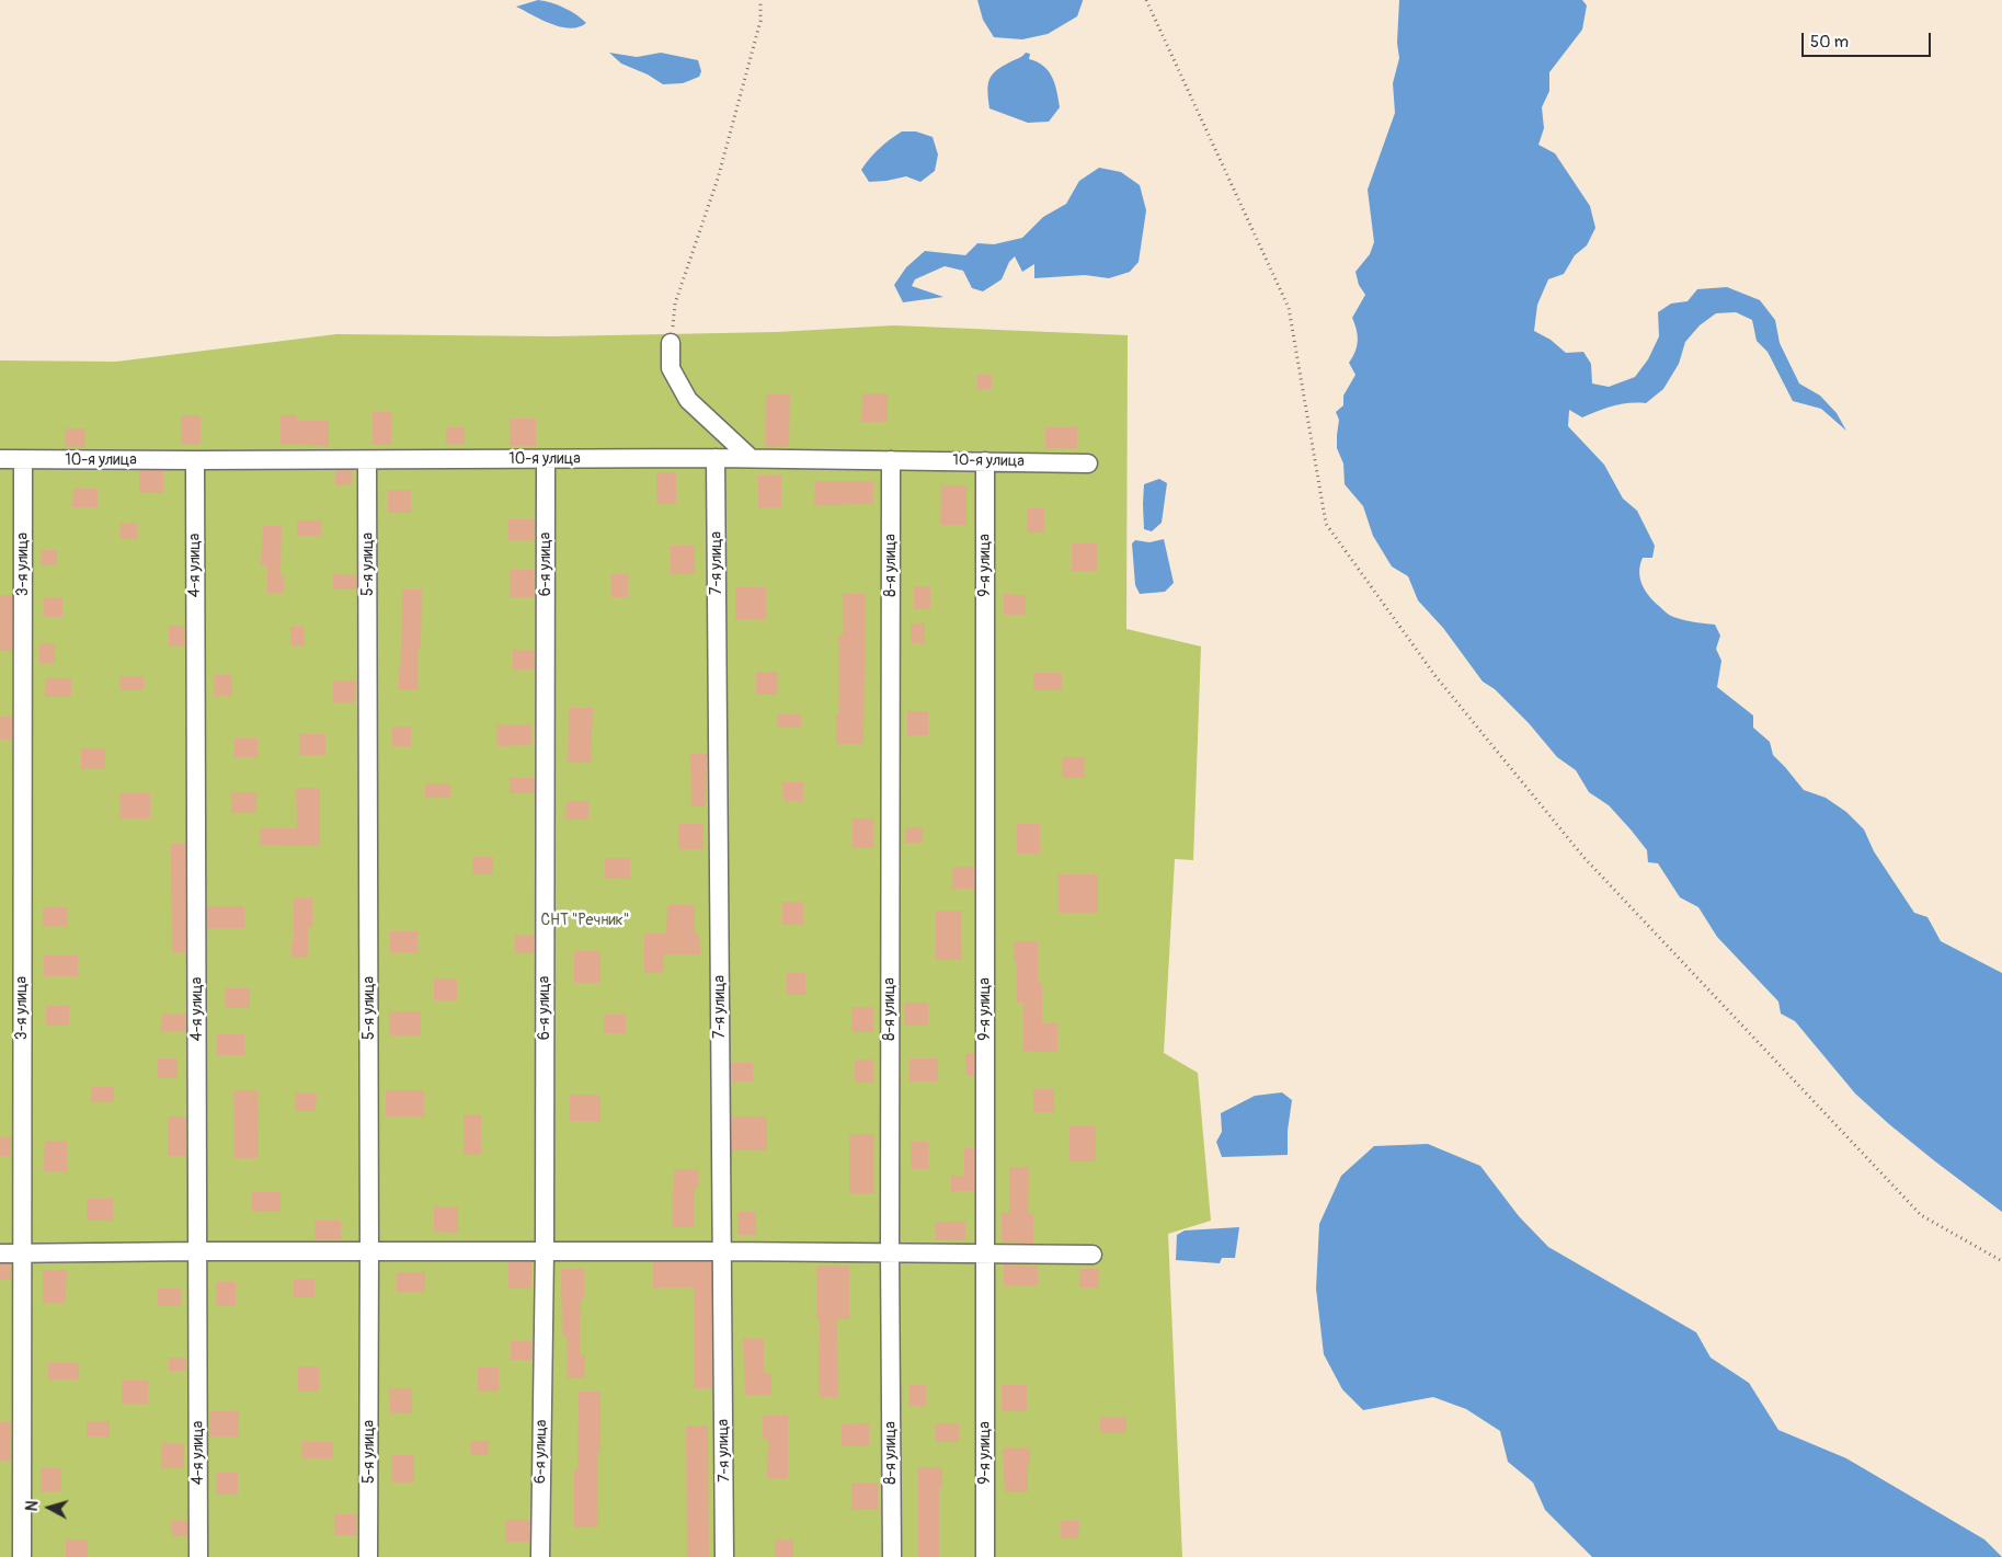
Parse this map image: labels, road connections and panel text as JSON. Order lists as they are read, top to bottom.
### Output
{
  "streets": {
    "street": [
      "10-я улица",
      "7-я улица",
      "3-я улица",
      "5-я улица",
      "6-я улица",
      "4-я улица",
      "8-я улица",
      "9-я улица"
    ]
  },
  "crossings": [
    ["10-я улица", "7-я улица"],
    ["10-я улица", "3-я улица"],
    ["10-я улица", "5-я улица"],
    ["10-я улица", "6-я улица"],
    ["10-я улица", "4-я улица"],
    ["10-я улица", "8-я улица"],
    ["10-я улица", "9-я улица"]
  ],
  "parks": ["СНТ \"Речник\""],
  "scale_bar": "50 m",
  "north": "left"
}
